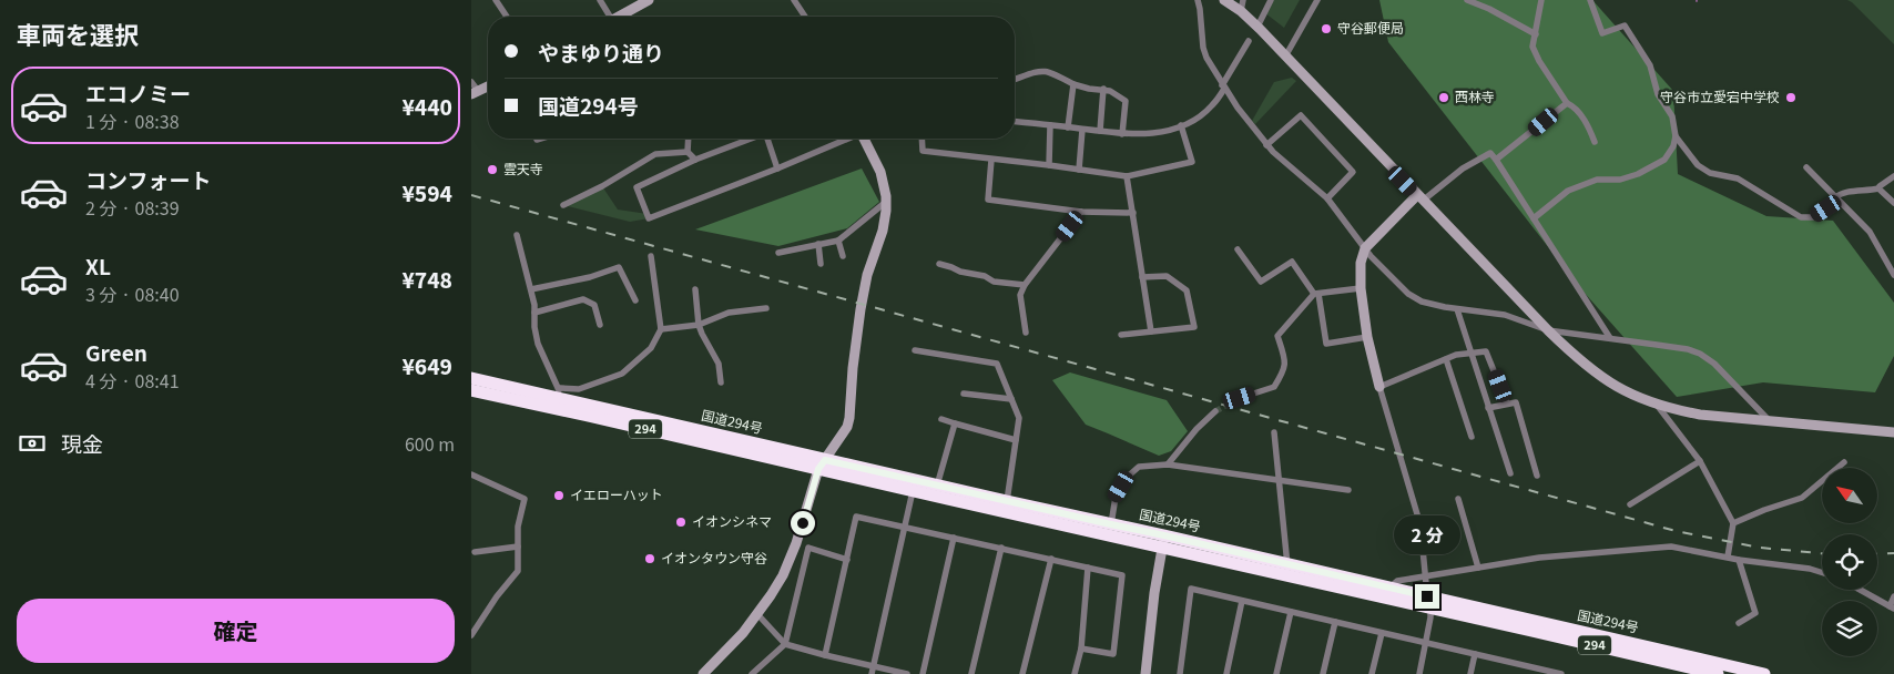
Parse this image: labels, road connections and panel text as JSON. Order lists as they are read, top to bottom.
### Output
{
  "streets": {
    "highway": ["国道294号", "294"]
  },
  "places": [
    "守谷郵便局",
    "西林寺",
    "守谷市立愛宕中学校",
    "雲天寺",
    "イエローハット",
    "イオンシネマ",
    "イオンタウン守谷"
  ],
  "north": "top left",
  "page": {
    "heading": "車両を選択",
    "banner": ["やまゆり通り", "国道294号"],
    "list": [
      {
        "name": "エコノミー",
        "note": "1 分 · 08:38",
        "value": "¥440"
      },
      {
        "name": "コンフォート",
        "note": "2 分 · 08:39",
        "value": "¥594"
      },
      {
        "name": "XL",
        "note": "3 分 · 08:40",
        "value": "¥748"
      },
      {
        "name": "Green",
        "note": "4 分 · 08:41",
        "value": "¥649"
      }
    ],
    "pay": ["現金", "600 m"],
    "bubble": "2 分",
    "buttons": "確定"
  }
}
